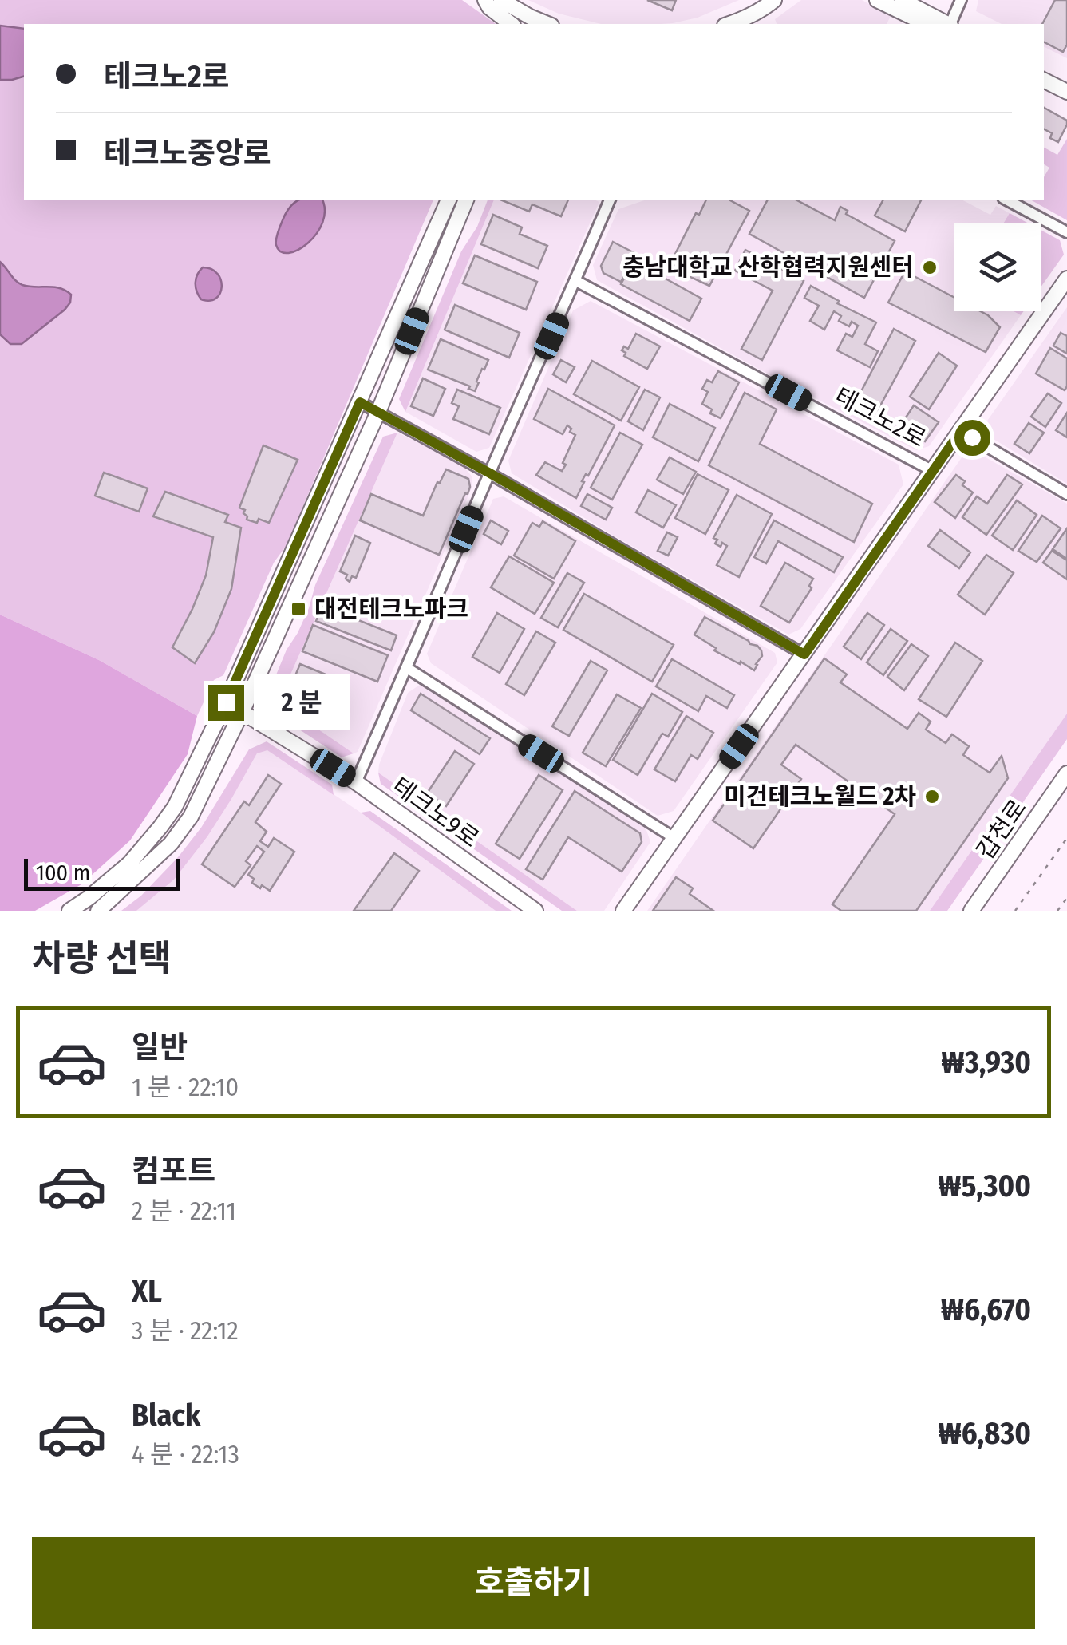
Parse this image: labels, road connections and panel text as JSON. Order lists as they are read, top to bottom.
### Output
{
  "streets": {
    "main road": ["테크노2로", "테크노9로", "갑천로"]
  },
  "places": {
    "other": ["충남대학교 산학협력지원센터", "미건테크노월드 2차"],
    "transit": ["대전테크노파크"]
  },
  "scale_bar": "100 m",
  "page": {
    "banner": ["테크노2로", "테크노중앙로"],
    "bubble": "2 분",
    "scale": "100 m",
    "heading": "차량 선택",
    "list": [
      {
        "name": "일반",
        "note": "1 분 · 22:10",
        "value": "₩3,930"
      },
      {
        "name": "컴포트",
        "note": "2 분 · 22:11",
        "value": "₩5,300"
      },
      {
        "name": "XL",
        "note": "3 분 · 22:12",
        "value": "₩6,670"
      },
      {
        "name": "Black",
        "note": "4 분 · 22:13",
        "value": "₩6,830"
      }
    ],
    "buttons": "호출하기"
  }
}
